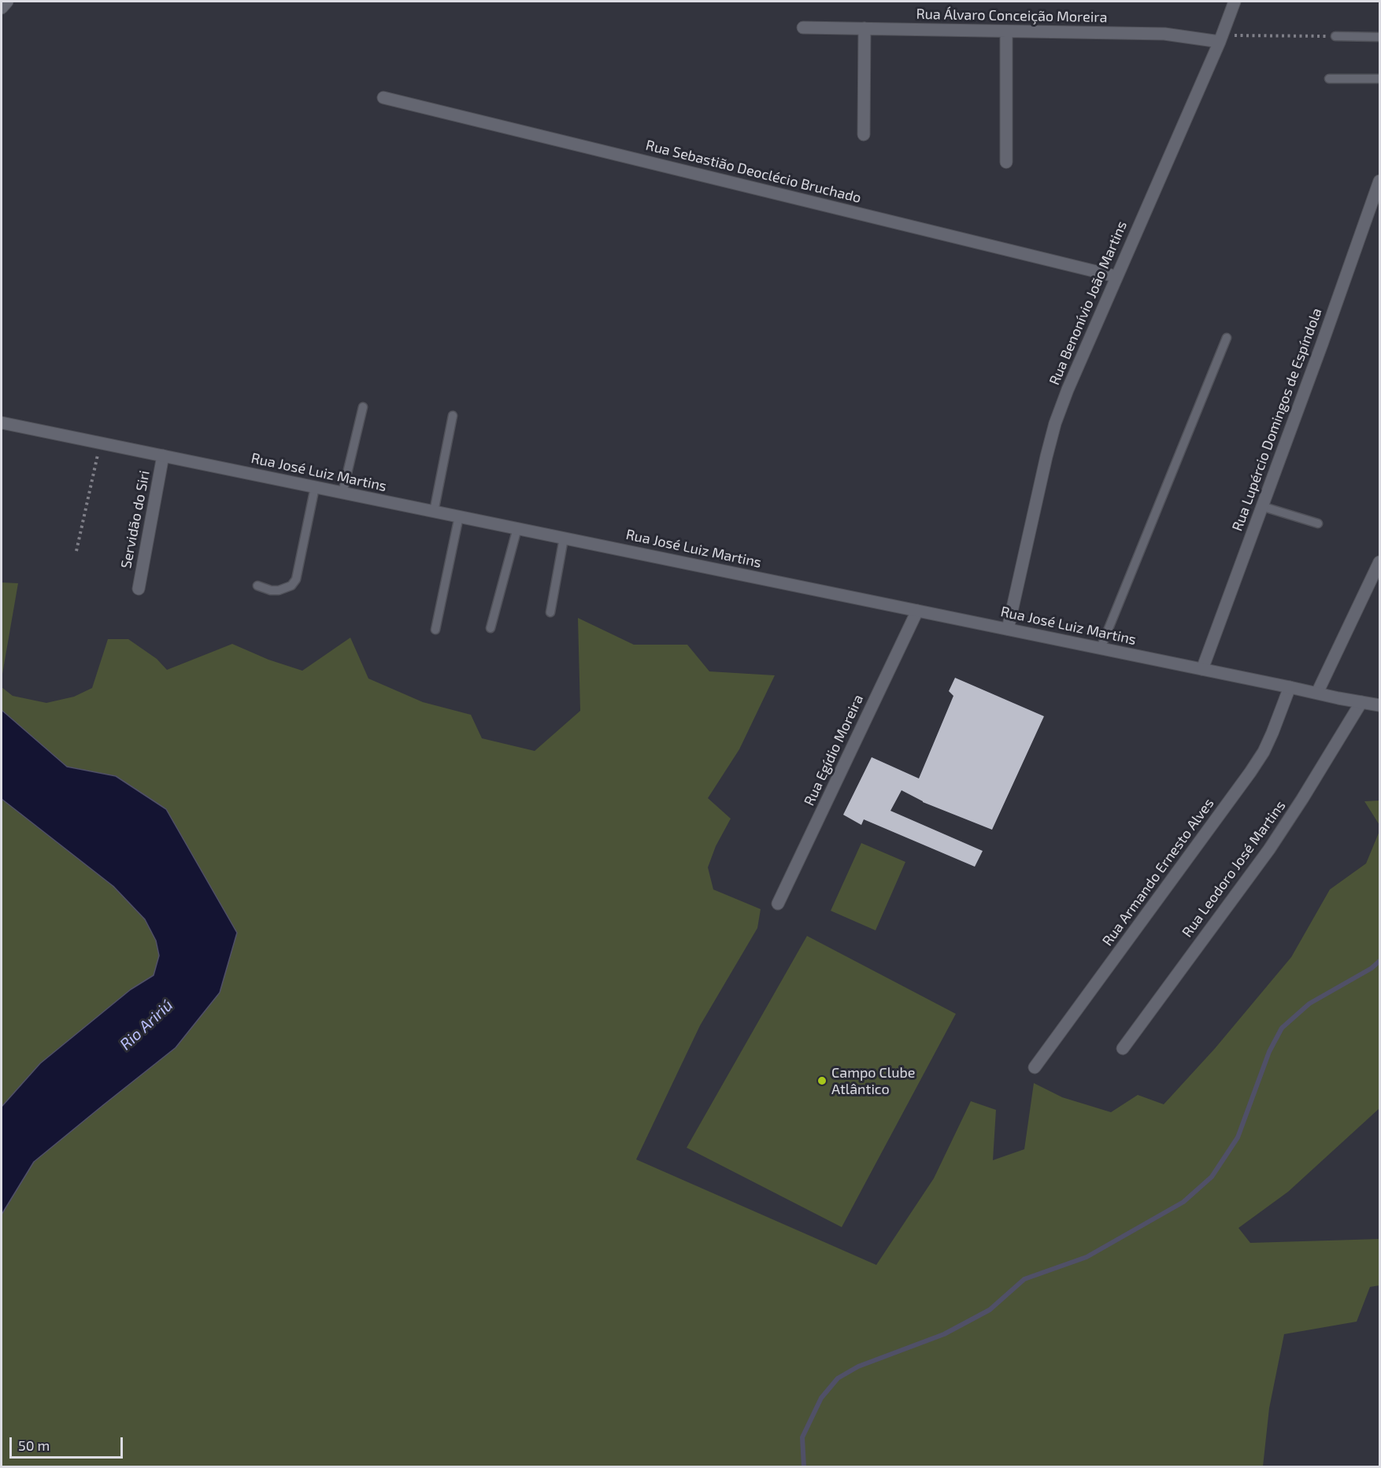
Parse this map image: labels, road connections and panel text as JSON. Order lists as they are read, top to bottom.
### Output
{
  "streets": {
    "street": [
      "Rua Álvaro Conceição Moreira",
      "Rua Sebastião Deoclécio Bruchado",
      "Rua Benonívio João Martins",
      "Rua Lupércio Domingos de Espíndola",
      "Rua José Luiz Martins",
      "Servidão do Siri",
      "Rua Egídio Moreira",
      "Rua Leodoro José Martins",
      "Rua Armando Ernesto Alves"
    ]
  },
  "crossings": [
    ["Rua Álvaro Conceição Moreira", "Rua Benonívio João Martins"],
    ["Rua Sebastião Deoclécio Bruchado", "Rua Benonívio João Martins"],
    ["Rua Benonívio João Martins", "Rua José Luiz Martins"],
    ["Rua Lupércio Domingos de Espíndola", "Rua José Luiz Martins"],
    ["Rua José Luiz Martins", "Servidão do Siri"],
    ["Rua José Luiz Martins", "Rua Egídio Moreira"],
    ["Rua José Luiz Martins", "Rua Leodoro José Martins"],
    ["Rua José Luiz Martins", "Rua Armando Ernesto Alves"]
  ],
  "water": ["Rio Aririú"],
  "places": ["Campo Clube Atlântico"],
  "scale_bar": "50 m"
}
